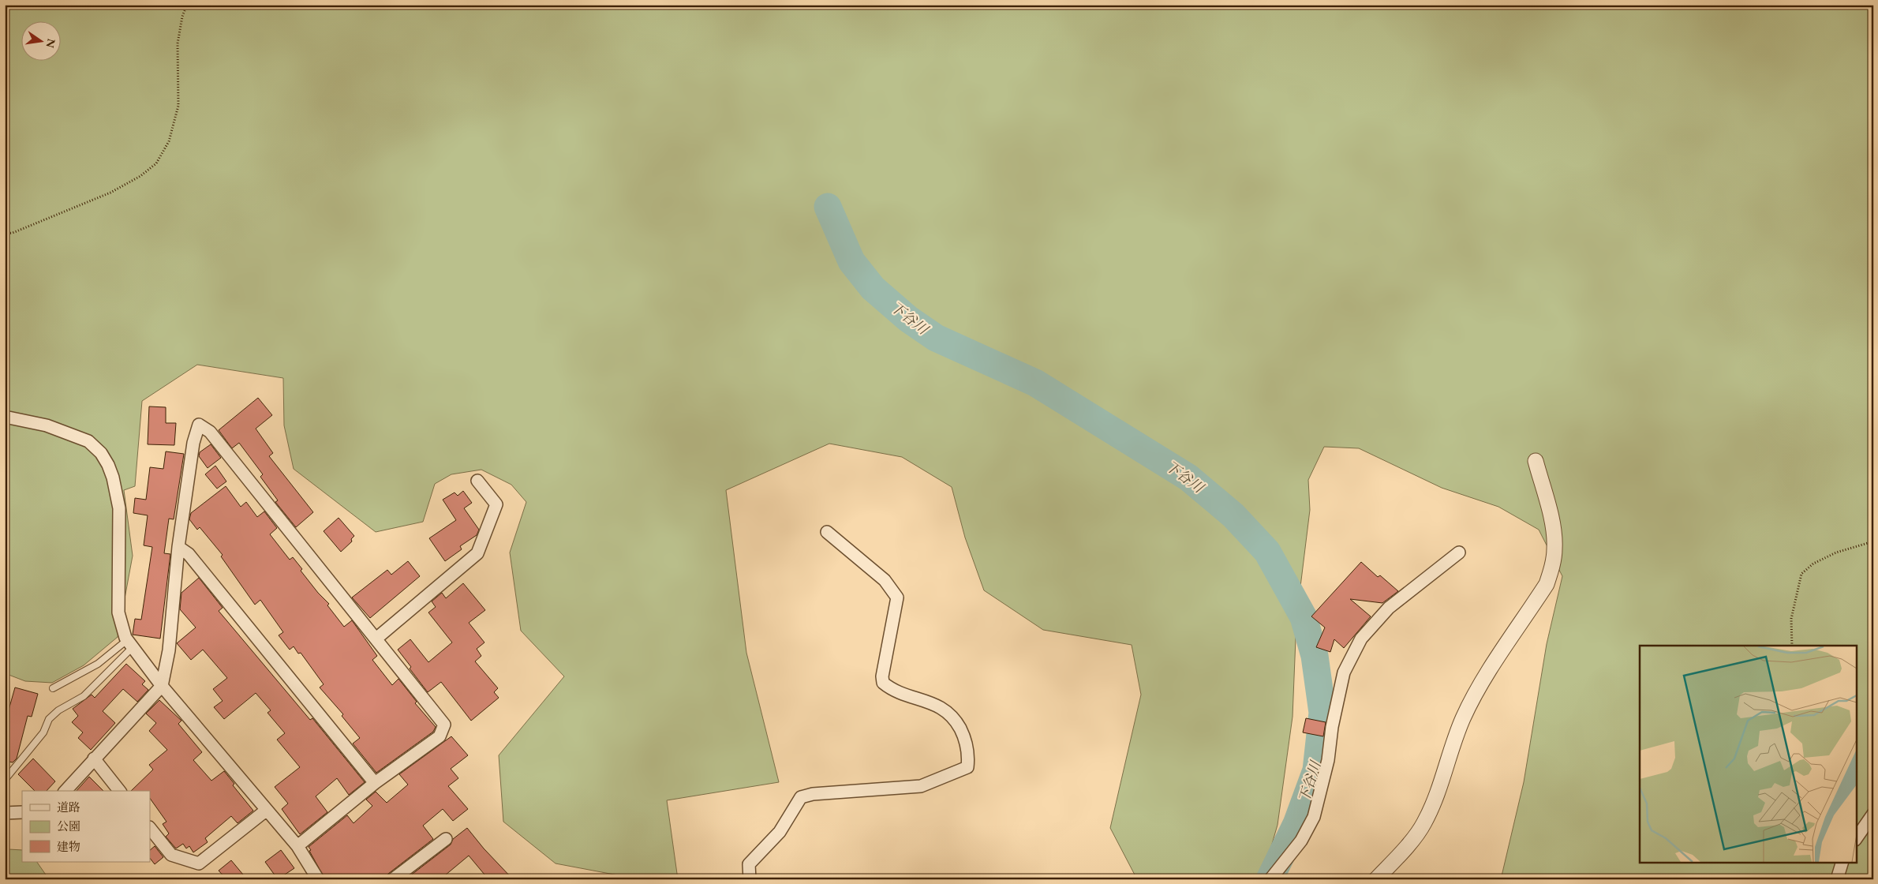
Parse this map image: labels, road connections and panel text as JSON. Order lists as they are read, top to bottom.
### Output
{
  "water": ["下谷川"],
  "legend": ["道路", "公園", "建物"],
  "north": "right"
}
